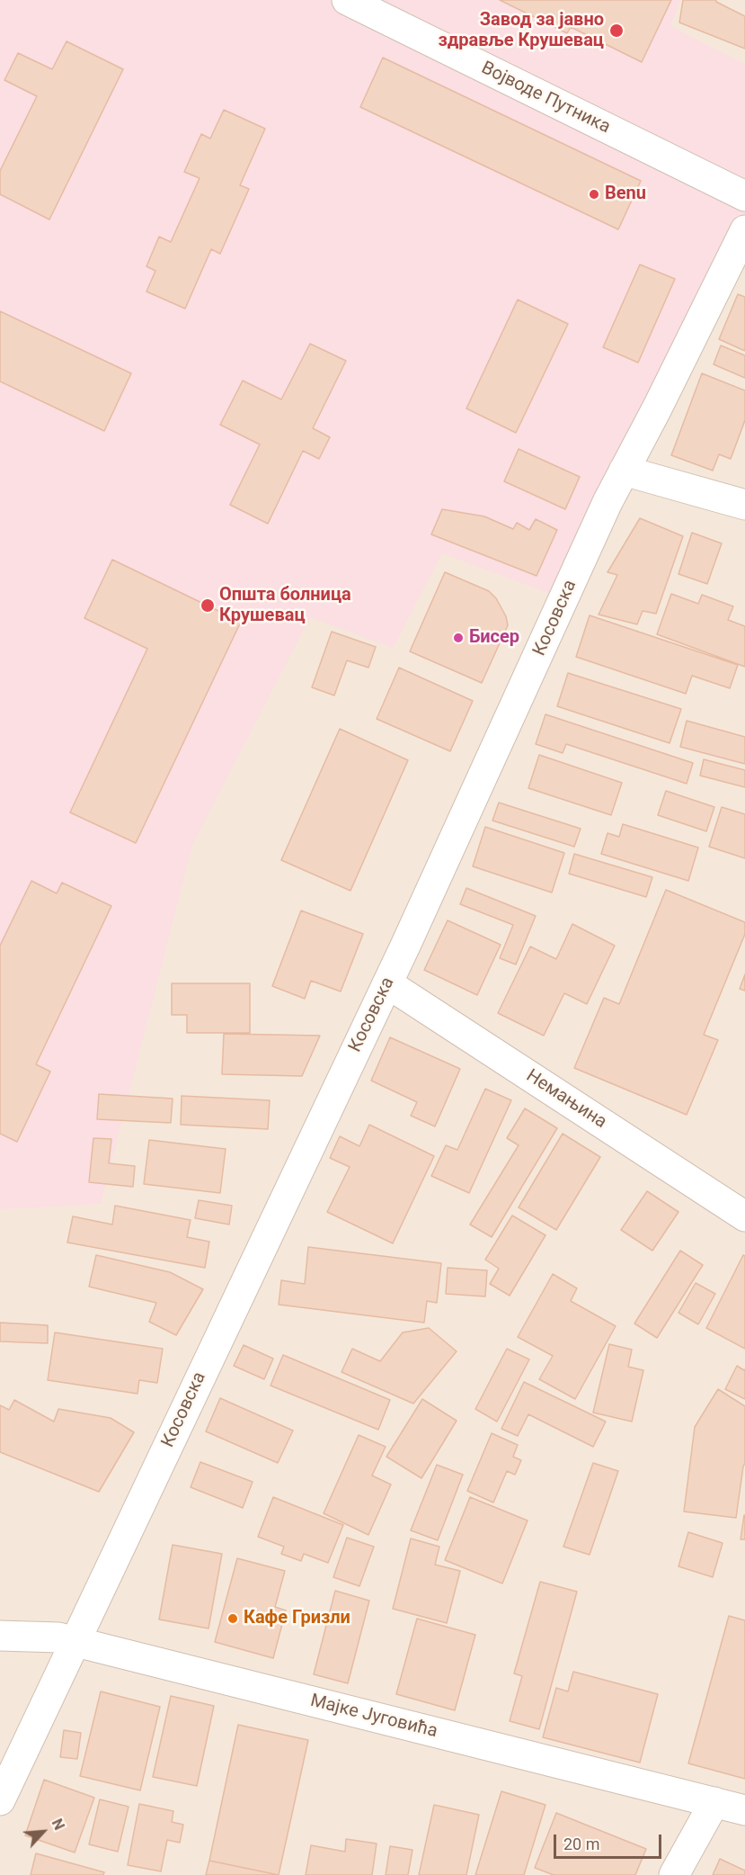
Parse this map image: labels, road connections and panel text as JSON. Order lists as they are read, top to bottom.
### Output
{
  "streets": {
    "street": [
      "Војводе Путника",
      "Косовска",
      "Немањина",
      "Мајке Југовића"
    ]
  },
  "crossings": [
    ["Косовска", "Немањина"],
    ["Косовска", "Мајке Југовића"]
  ],
  "places": [
    "Завод за јавно здравље Крушевац",
    "Benu",
    "Општа болница Крушевац",
    "Бисер",
    "Кафе Гризли"
  ],
  "scale_bar": "20 m",
  "north": "top right"
}
